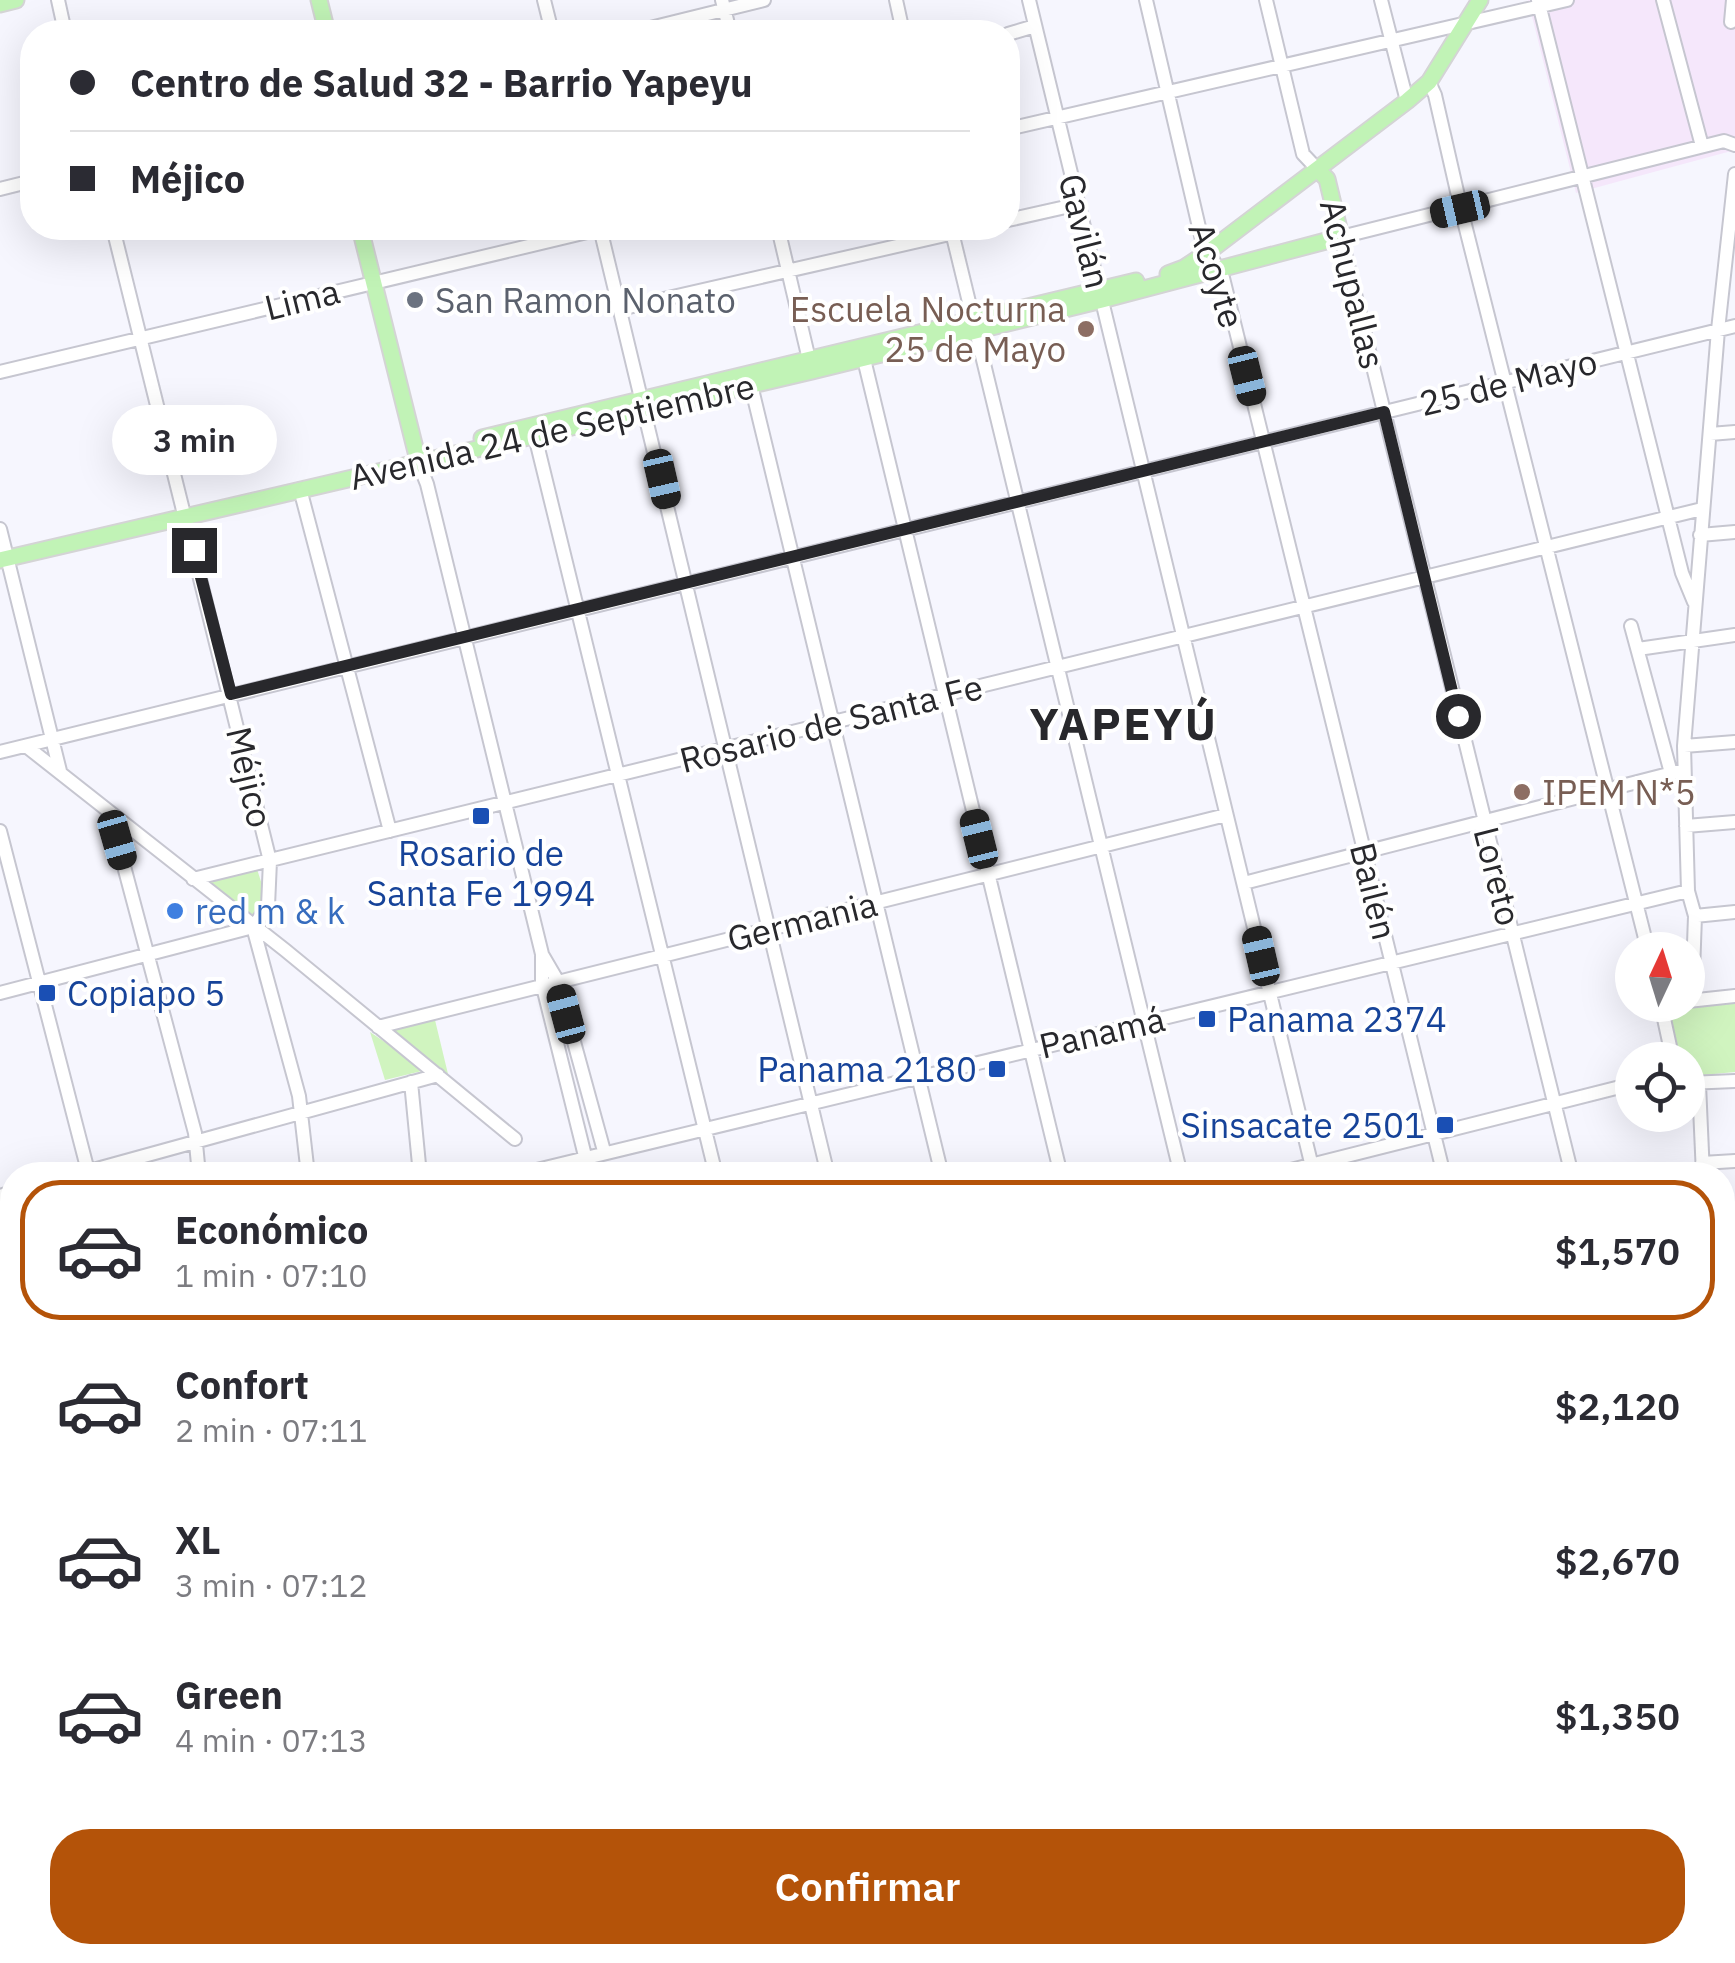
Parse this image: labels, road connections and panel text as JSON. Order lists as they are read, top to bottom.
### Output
{
  "streets": {
    "main road": ["Achupallas", "Avenida 24 de Septiembre"],
    "street": [
      "Gavilán",
      "Acoyte",
      "Lima",
      "25 de Mayo",
      "Rosario de Santa Fe",
      "Méjico",
      "Loreto",
      "Bailén",
      "Germania",
      "Panamá"
    ]
  },
  "crossings": [
    ["Gavilán", "25 de Mayo"],
    ["Gavilán", "Avenida 24 de Septiembre"],
    ["Gavilán", "Rosario de Santa Fe"],
    ["Gavilán", "Germania"],
    ["Gavilán", "Panamá"],
    ["Acoyte", "25 de Mayo"],
    ["Acoyte", "Avenida 24 de Septiembre"],
    ["Acoyte", "Rosario de Santa Fe"],
    ["Acoyte", "Bailén"],
    ["Achupallas", "25 de Mayo"],
    ["Achupallas", "Avenida 24 de Septiembre"],
    ["Achupallas", "Rosario de Santa Fe"],
    ["Achupallas", "Loreto"],
    ["Lima", "Méjico"],
    ["25 de Mayo", "Méjico"],
    ["Avenida 24 de Septiembre", "Méjico"],
    ["Rosario de Santa Fe", "Méjico"],
    ["Rosario de Santa Fe", "Loreto"],
    ["Rosario de Santa Fe", "Bailén"],
    ["Loreto", "Panamá"],
    ["Bailén", "Panamá"]
  ],
  "districts": ["YAPEYÚ"],
  "places": {
    "other": [
      "San Ramon Nonato",
      "Escuela Nocturna 25 de Mayo",
      "IPEM N*5",
      "red m & k"
    ],
    "transit": [
      "Rosario de Santa Fe 1994",
      "Copiapo 5",
      "Panama 2374",
      "Panama 2180",
      "Sinsacate 2501"
    ]
  },
  "north": "top",
  "page": {
    "banner": ["Centro de Salud 32 - Barrio Yapeyu", "Méjico"],
    "bubble": "3 min",
    "list": [
      {
        "name": "Económico",
        "note": "1 min · 07:10",
        "value": "$1,570"
      },
      {
        "name": "Confort",
        "note": "2 min · 07:11",
        "value": "$2,120"
      },
      {
        "name": "XL",
        "note": "3 min · 07:12",
        "value": "$2,670"
      },
      {
        "name": "Green",
        "note": "4 min · 07:13",
        "value": "$1,350"
      }
    ],
    "buttons": "Confirmar"
  }
}
